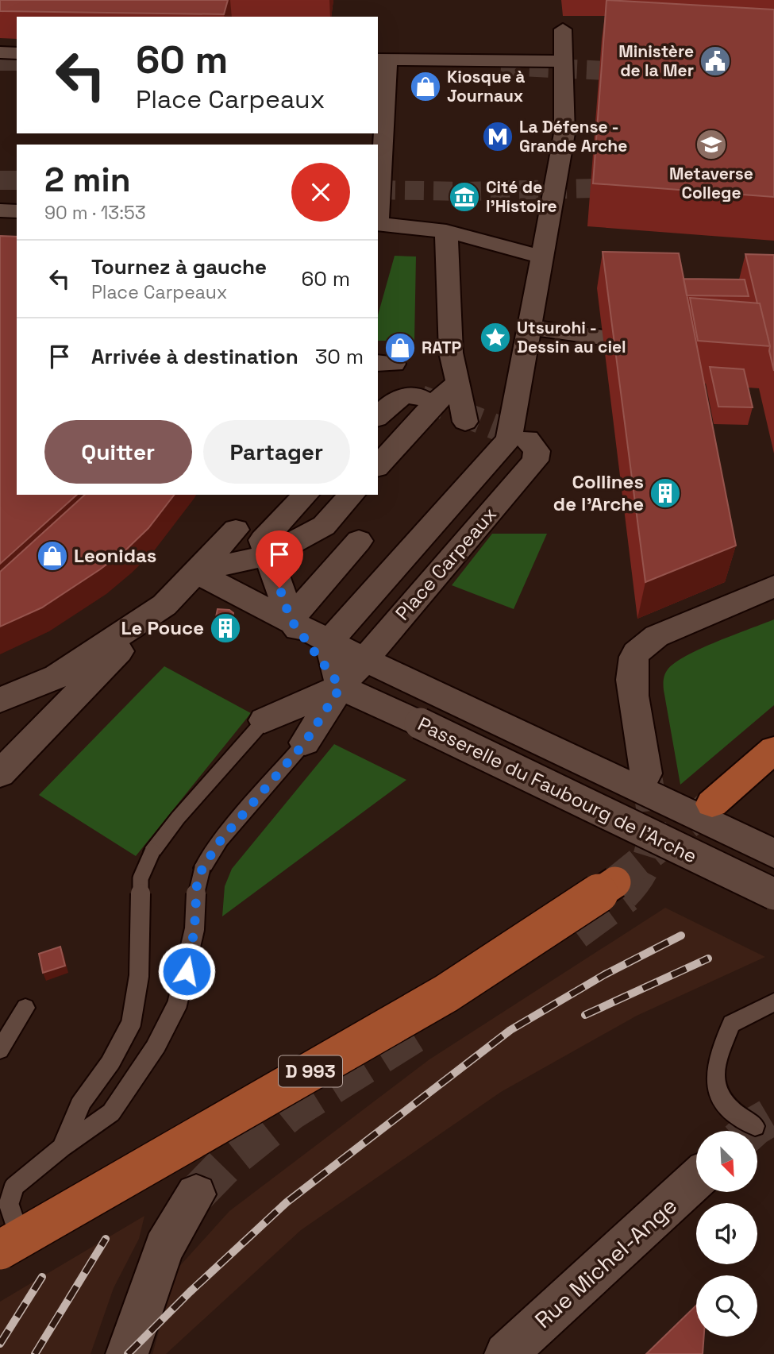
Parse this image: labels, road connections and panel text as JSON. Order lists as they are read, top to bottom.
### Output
{
  "streets": {
    "main road": ["D 993"],
    "street": ["Place Carpeaux", "Passerelle du Faubourg de l'Arche", "Rue Michel-Ange"]
  },
  "crossings": [
    ["Place Carpeaux", "Passerelle du Faubourg de l'Arche"]
  ],
  "places": {
    "public building": ["Ministère de la Mer"],
    "shop": ["Kiosque à Journaux", "RATP", "Leonidas"],
    "metro station": ["La Défense - Grande Arche"],
    "school or university": ["Metaverse College"],
    "museum": ["Cité de l'Histoire"],
    "place": ["Utsurohi - Dessin au ciel"],
    "building": ["Collines de l'Arche", "Le Pouce"]
  },
  "north": "bottom right",
  "page": {
    "turn": ["60 m", "Place Carpeaux"],
    "heading": ["2 min", "90 m · 13:53"],
    "list": [
      {
        "name": "Tournez à gauche",
        "note": "Place Carpeaux",
        "value": "60 m"
      },
      {
        "name": "Arrivée à destination",
        "value": "30 m"
      }
    ],
    "buttons": ["Quitter", "Partager"]
  }
}
